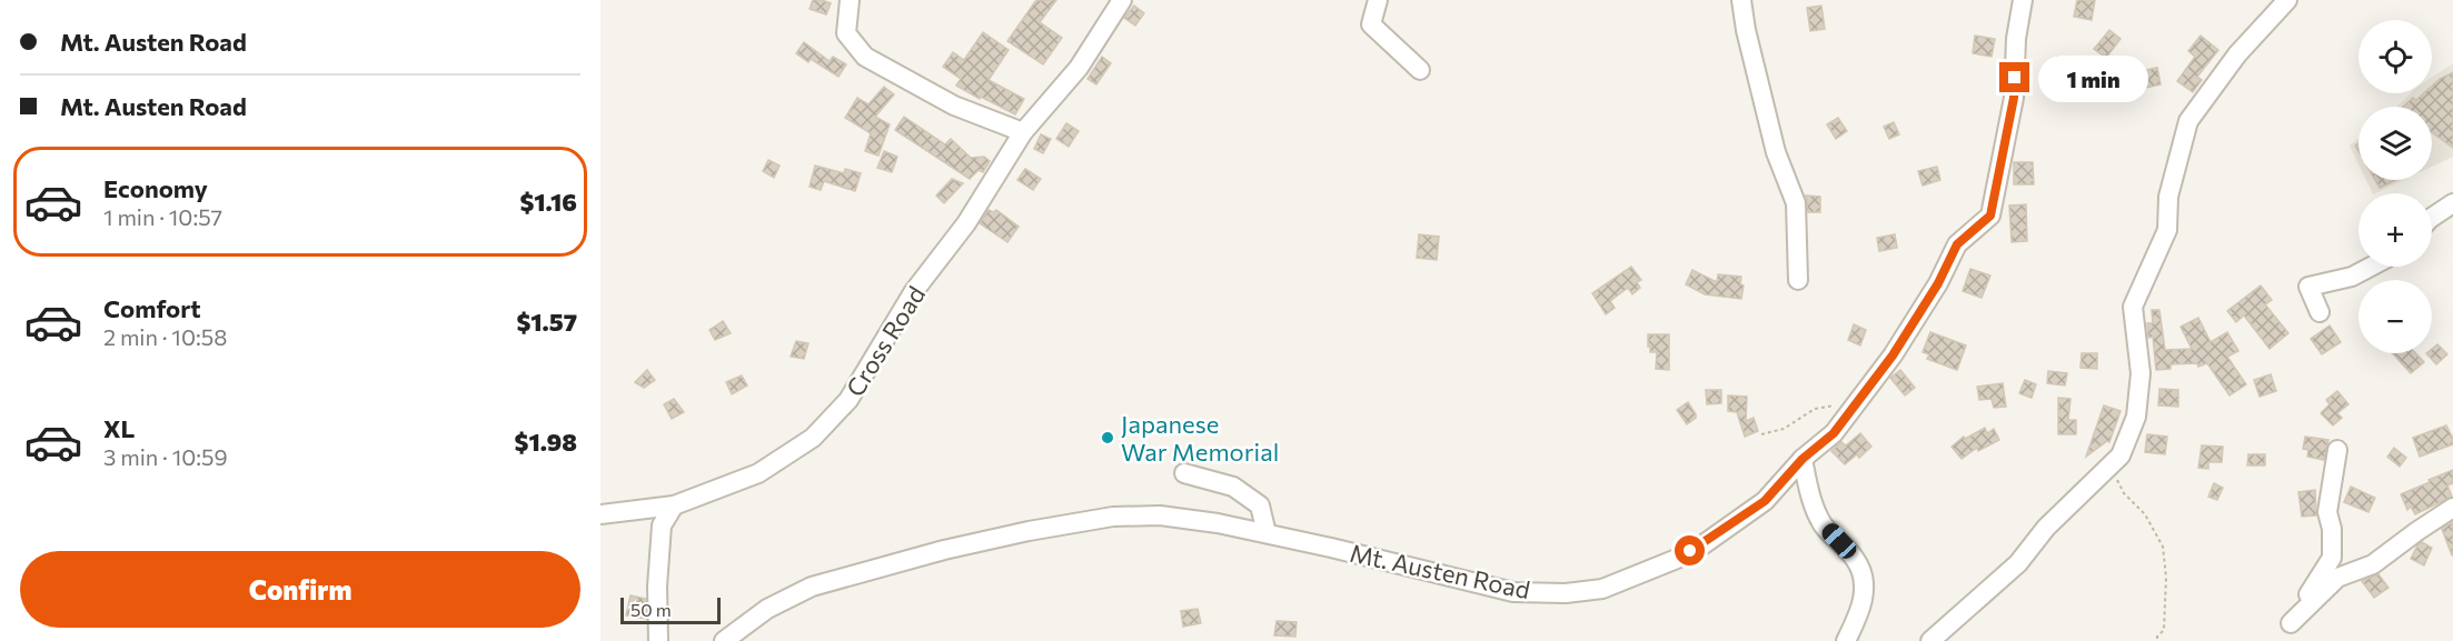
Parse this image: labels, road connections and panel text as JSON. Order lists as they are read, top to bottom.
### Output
{
  "streets": {
    "street": ["Cross Road", "Mt. Austen Road"]
  },
  "places": ["Japanese War Memorial"],
  "scale_bar": "50 m",
  "page": {
    "banner": ["Mt. Austen Road", "Mt. Austen Road"],
    "map_buttons": ["+", "−"],
    "bubble": "1 min",
    "list": [
      {
        "name": "Economy",
        "note": "1 min · 10:57",
        "value": "$1.16"
      },
      {
        "name": "Comfort",
        "note": "2 min · 10:58",
        "value": "$1.57"
      },
      {
        "name": "XL",
        "note": "3 min · 10:59",
        "value": "$1.98"
      }
    ],
    "buttons": "Confirm",
    "scale": "50 m"
  }
}
